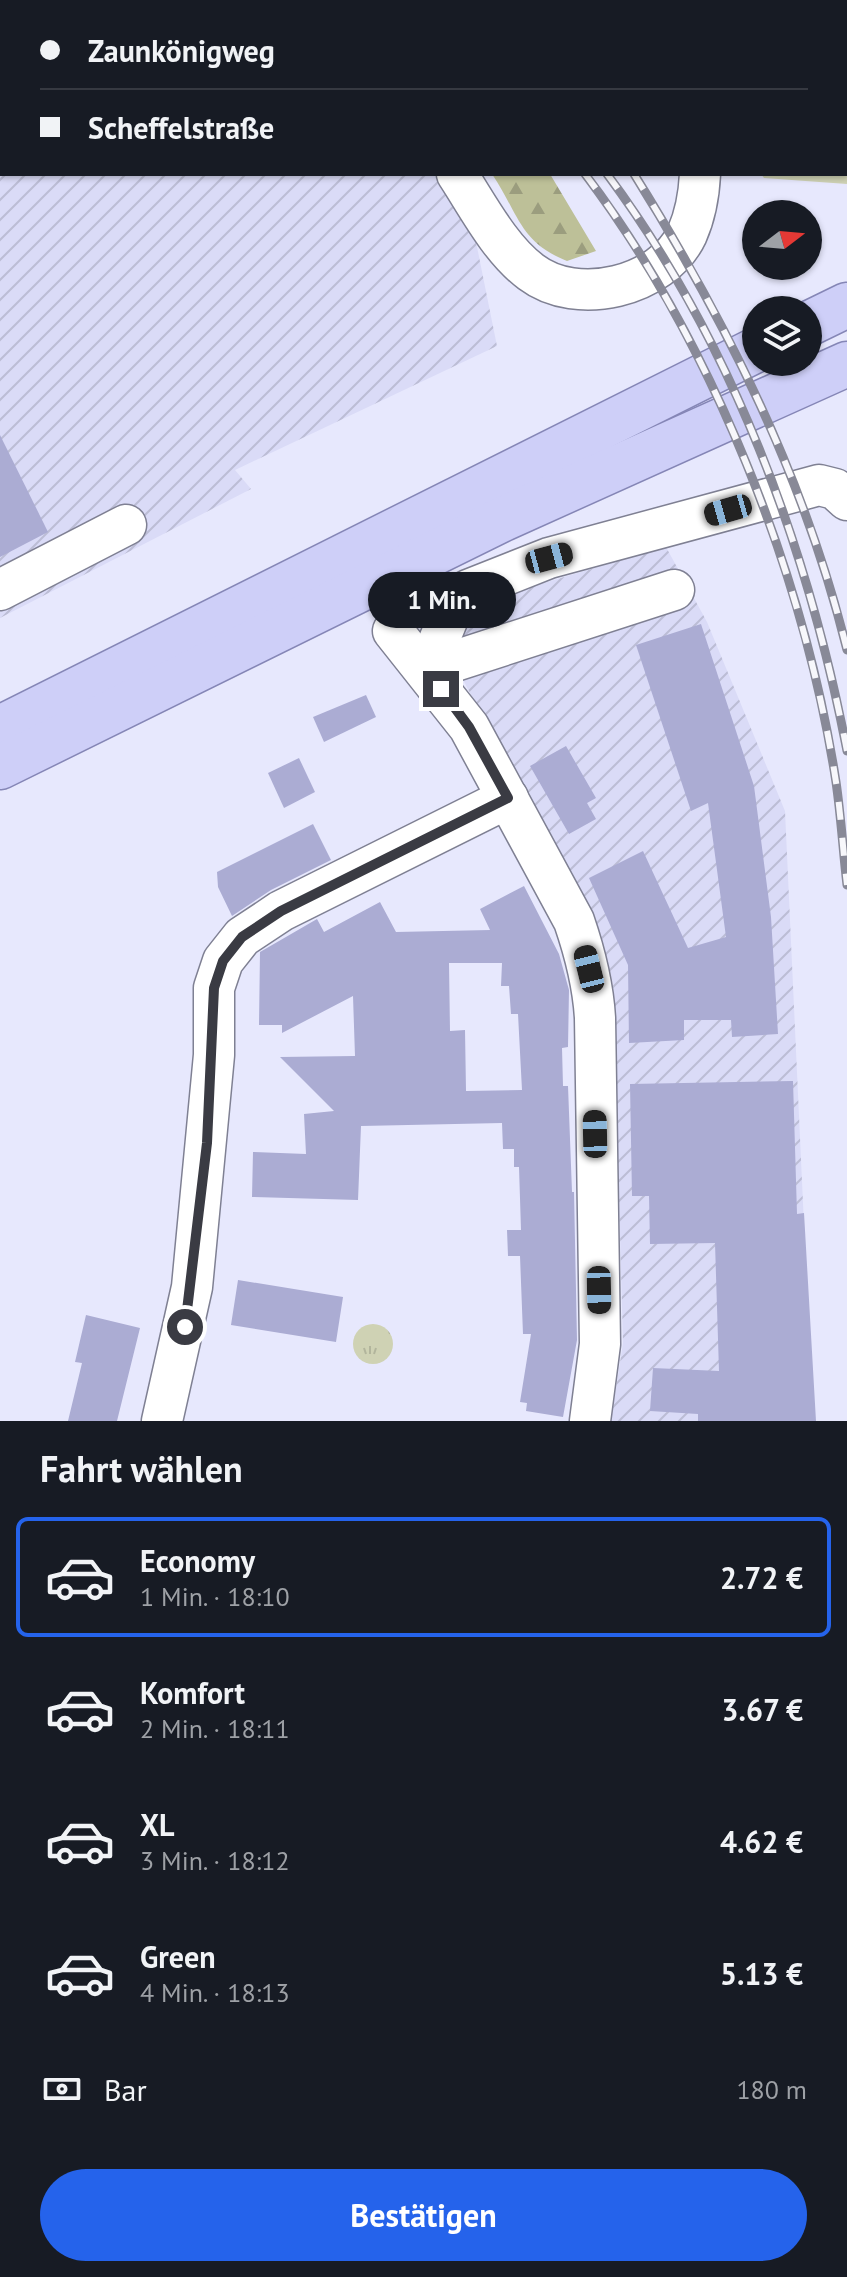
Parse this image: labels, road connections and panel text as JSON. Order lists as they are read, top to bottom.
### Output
{
  "north": "right",
  "page": {
    "banner": ["Zaunkönigweg", "Scheffelstraße"],
    "bubble": "1 Min.",
    "heading": "Fahrt wählen",
    "list": [
      {
        "name": "Economy",
        "note": "1 Min. · 18:10",
        "value": "2.72 €"
      },
      {
        "name": "Komfort",
        "note": "2 Min. · 18:11",
        "value": "3.67 €"
      },
      {
        "name": "XL",
        "note": "3 Min. · 18:12",
        "value": "4.62 €"
      },
      {
        "name": "Green",
        "note": "4 Min. · 18:13",
        "value": "5.13 €"
      }
    ],
    "pay": ["Bar", "180 m"],
    "buttons": "Bestätigen"
  }
}
